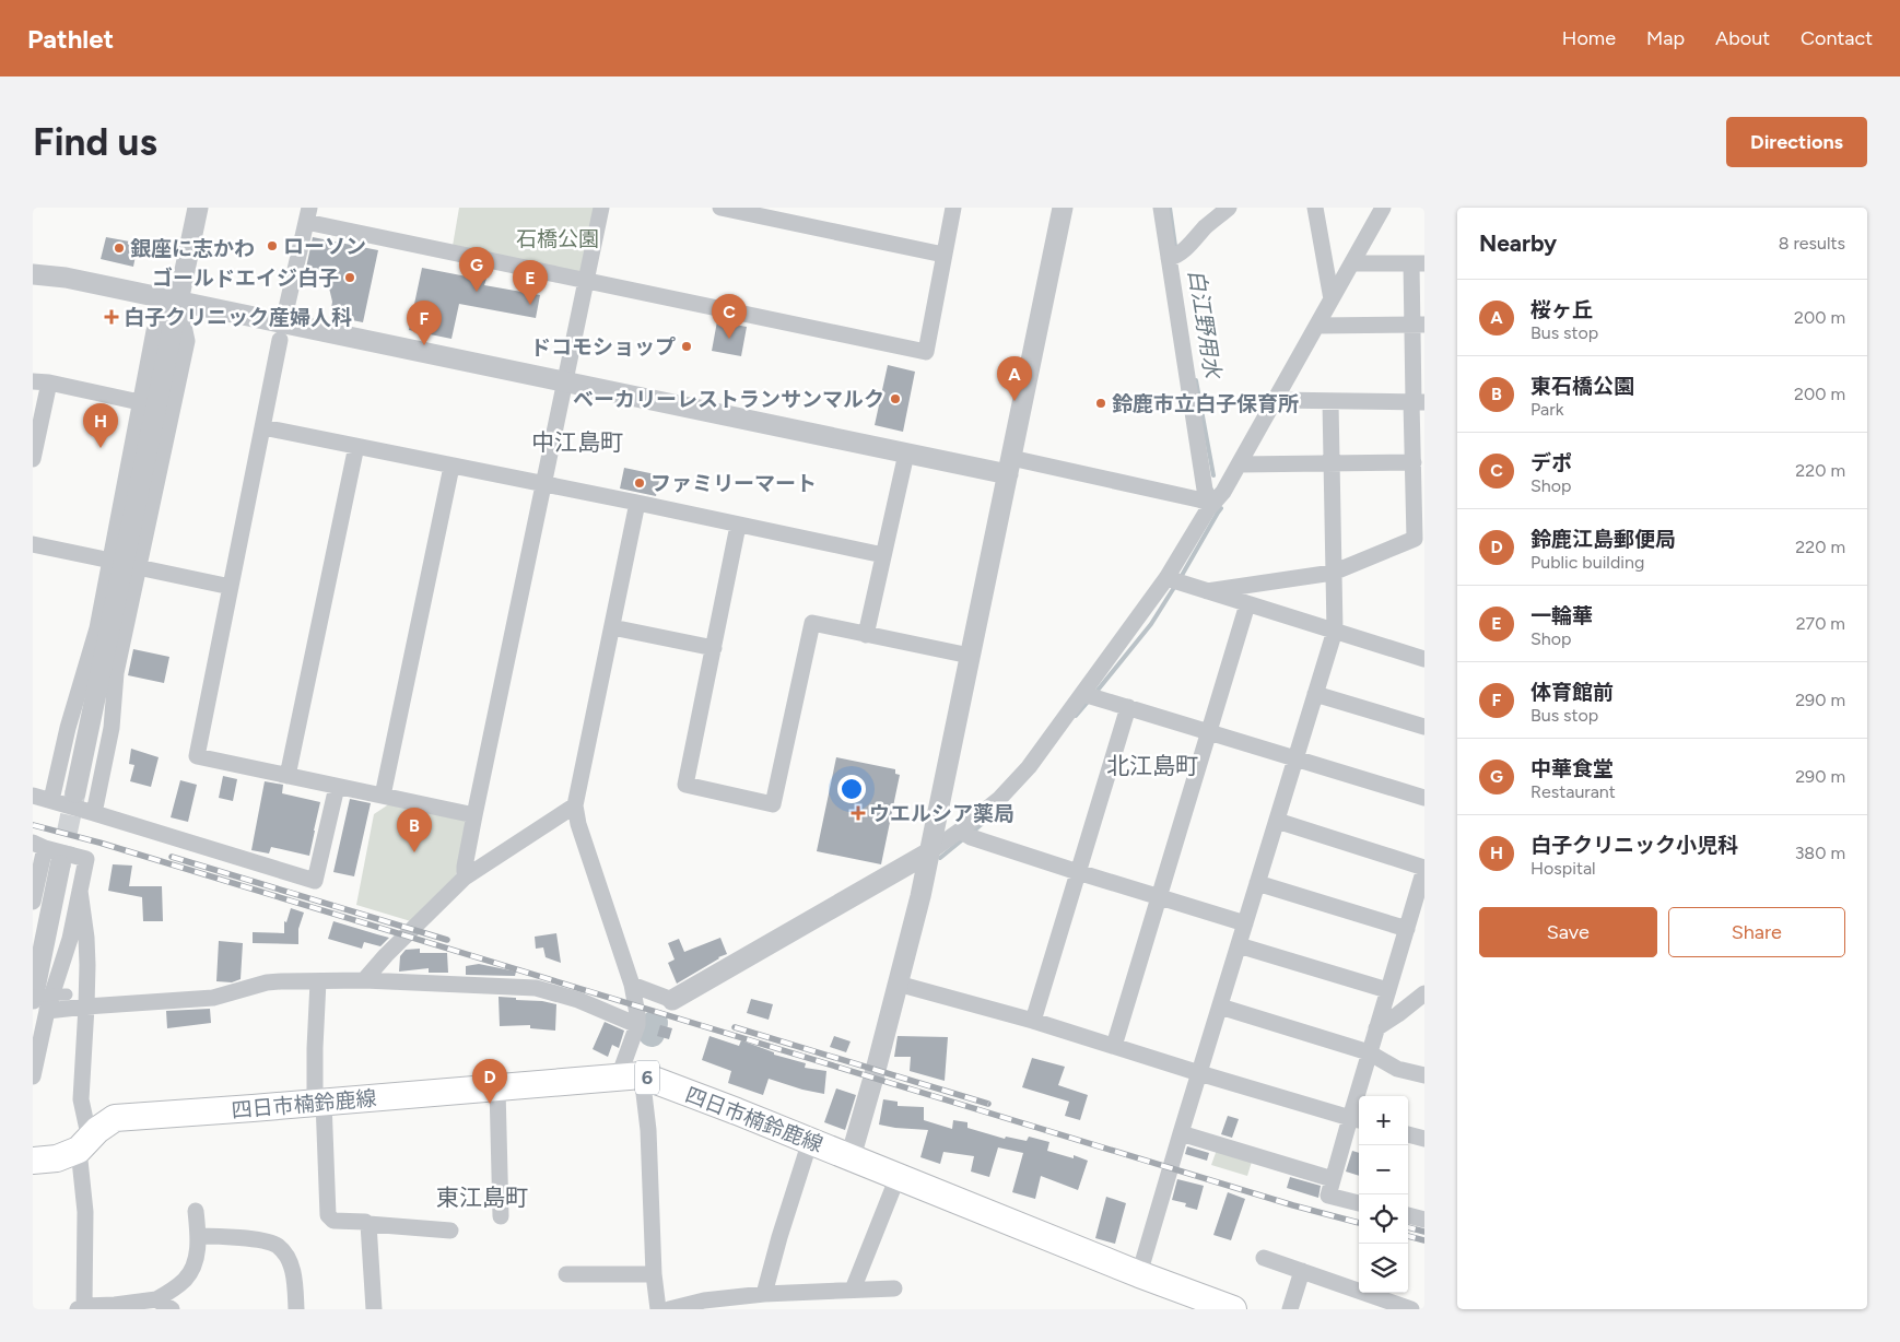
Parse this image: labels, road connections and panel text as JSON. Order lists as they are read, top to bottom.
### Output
{
  "streets": {
    "main road": ["6", "四日市楠鈴鹿線"]
  },
  "districts": ["中江島町", "北江島町", "東江島町"],
  "water": ["白江野用水"],
  "parks": ["石橋公園"],
  "places": {
    "other": [
      "ローソン",
      "銀座に志かわ",
      "ゴールドエイジ白子",
      "ドコモショップ",
      "ベーカリーレストランサンマルク",
      "鈴鹿市立白子保育所",
      "ファミリーマート"
    ],
    "health": ["白子クリニック産婦人科", "ウエルシア薬局"]
  },
  "page": {
    "header": "Pathlet",
    "nav": [
      "Home",
      "Map",
      "About",
      "Contact"
    ],
    "buttons": [
      "Directions",
      ["Save", "Share"]
    ],
    "title": "Find us",
    "heading": ["Nearby", "8 results"],
    "pins": [
      "G",
      "E",
      "C",
      "F",
      "A",
      "H",
      "B",
      "D"
    ],
    "list": [
      {
        "mark": "A",
        "name": "桜ヶ丘",
        "note": "Bus stop",
        "value": "200 m"
      },
      {
        "mark": "B",
        "name": "東石橋公園",
        "note": "Park",
        "value": "200 m"
      },
      {
        "mark": "C",
        "name": "デポ",
        "note": "Shop",
        "value": "220 m"
      },
      {
        "mark": "D",
        "name": "鈴鹿江島郵便局",
        "note": "Public building",
        "value": "220 m"
      },
      {
        "mark": "E",
        "name": "一輪華",
        "note": "Shop",
        "value": "270 m"
      },
      {
        "mark": "F",
        "name": "体育館前",
        "note": "Bus stop",
        "value": "290 m"
      },
      {
        "mark": "G",
        "name": "中華食堂",
        "note": "Restaurant",
        "value": "290 m"
      },
      {
        "mark": "H",
        "name": "白子クリニック小児科",
        "note": "Hospital",
        "value": "380 m"
      }
    ],
    "map_buttons": ["+", "−"]
  }
}
